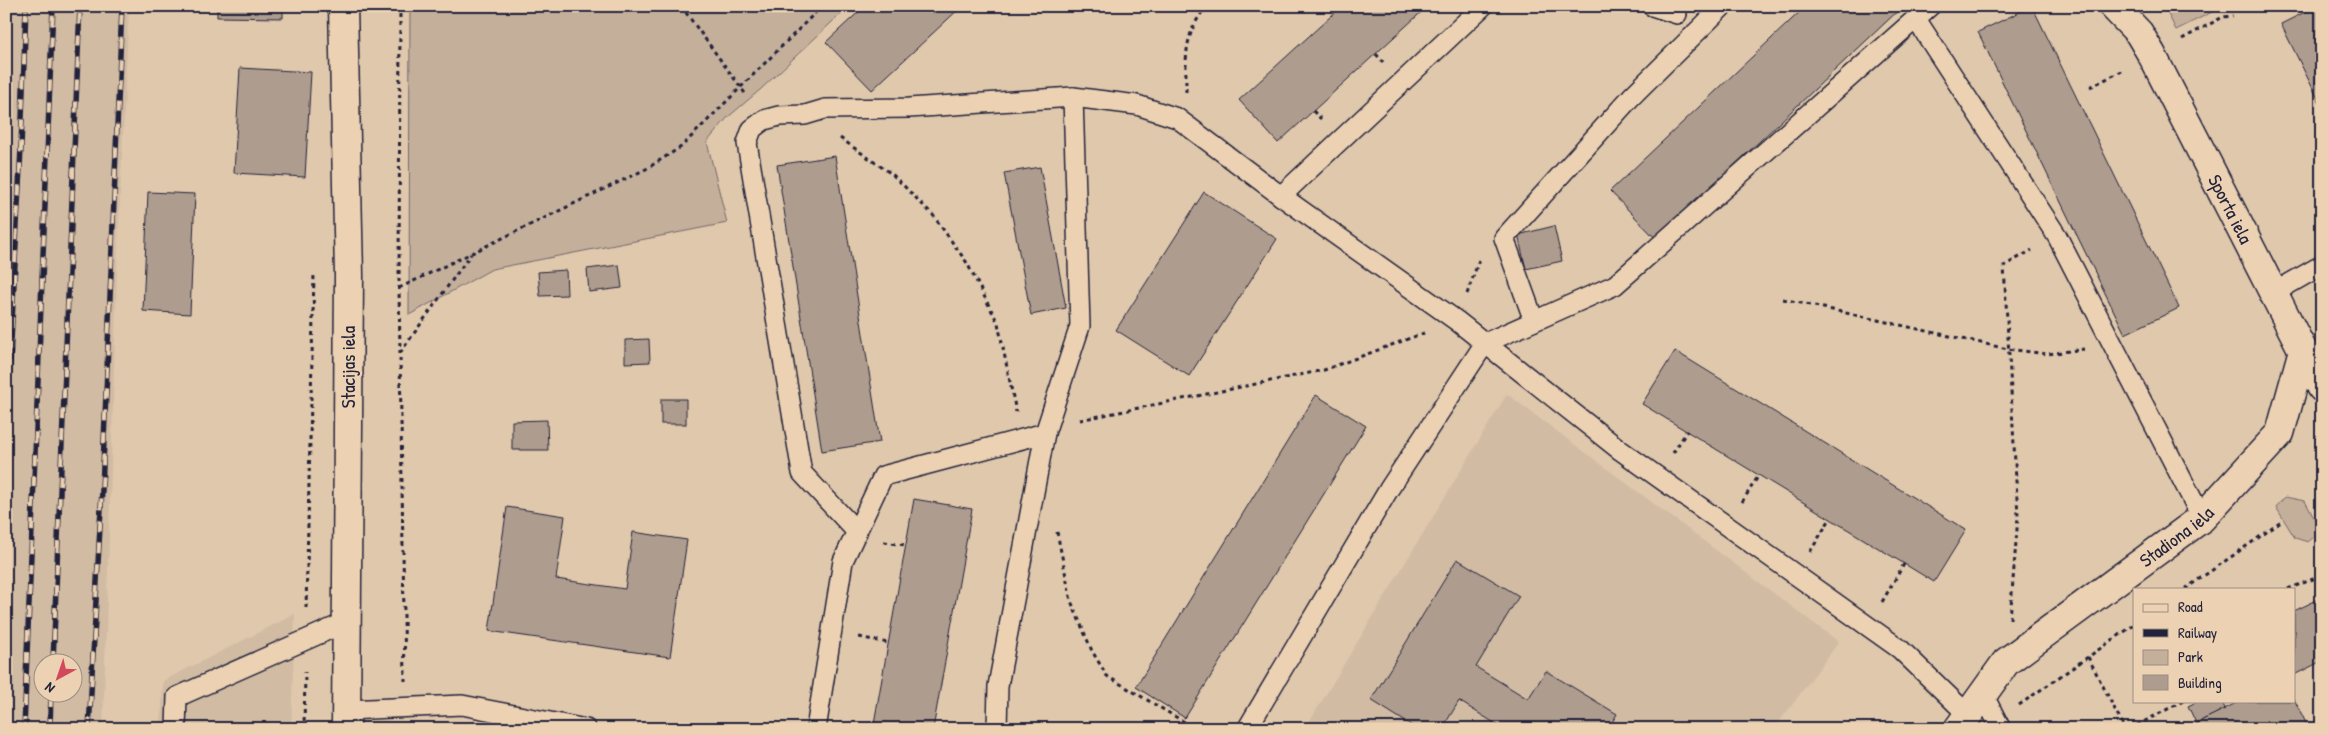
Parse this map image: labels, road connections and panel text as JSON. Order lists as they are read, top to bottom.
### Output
{
  "streets": {
    "street": ["Sporta iela", "Stacijas iela", "Stadiona iela"]
  },
  "crossings": [
    ["Sporta iela", "Stadiona iela"]
  ],
  "legend": [
    "Road",
    "Railway",
    "Park",
    "Building"
  ],
  "north": "bottom left"
}
